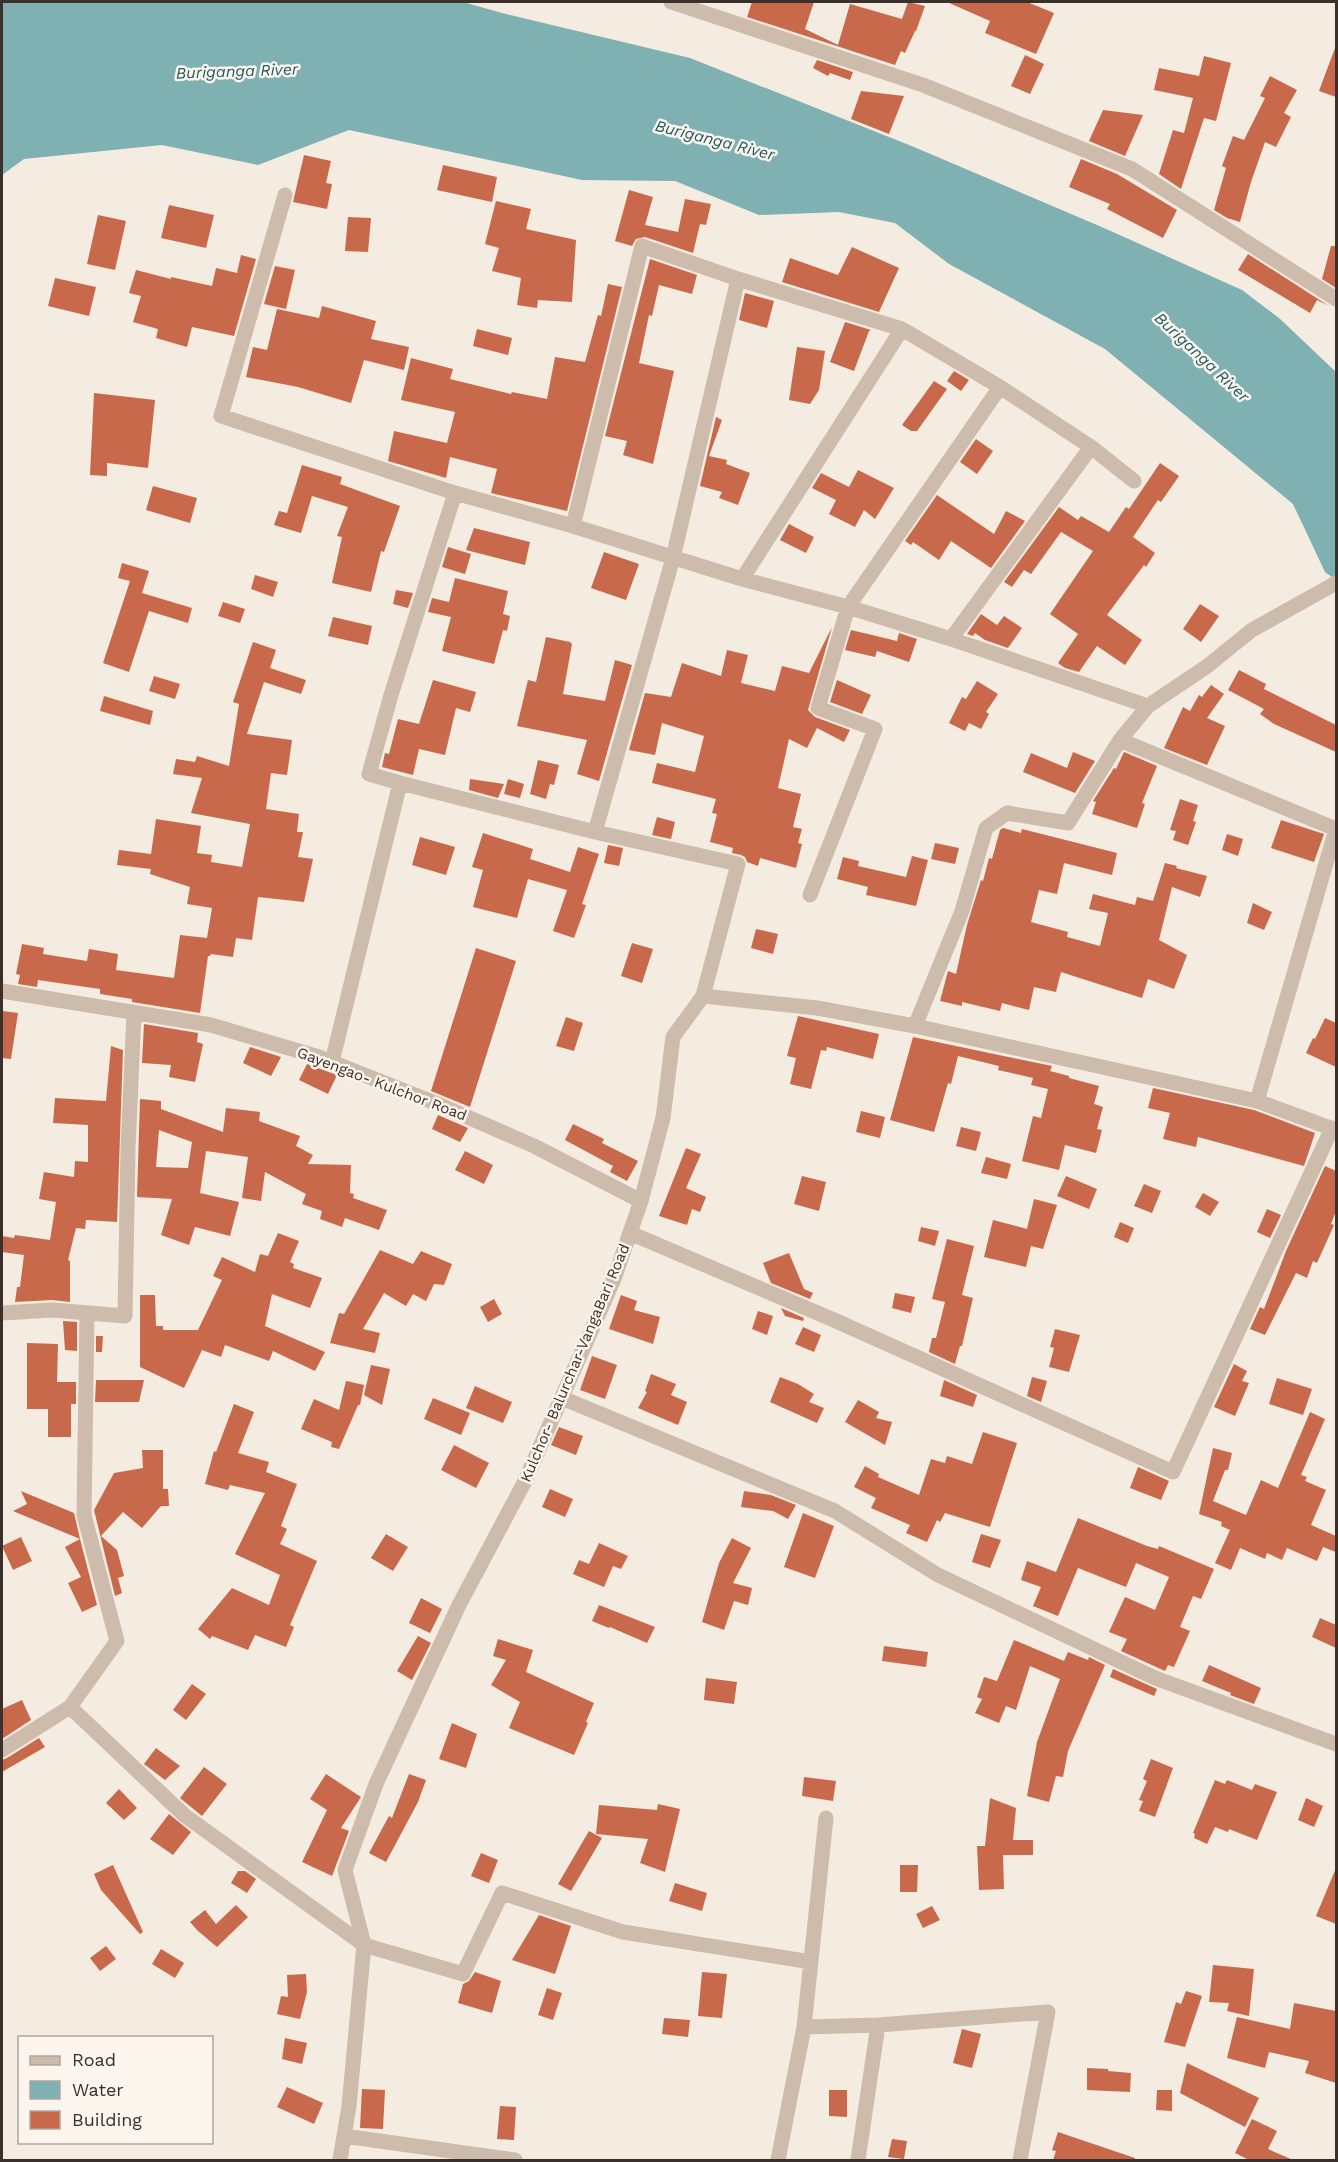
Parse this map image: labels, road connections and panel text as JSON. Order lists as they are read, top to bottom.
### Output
{
  "streets": {
    "street": ["Gayengao- Kulchor Road", "Kulchor- Balurchar-VangaBari Road"]
  },
  "crossings": [
    ["Gayengao- Kulchor Road", "Kulchor- Balurchar-VangaBari Road"]
  ],
  "water": ["Buriganga River"],
  "legend": ["Road", "Water", "Building"]
}
